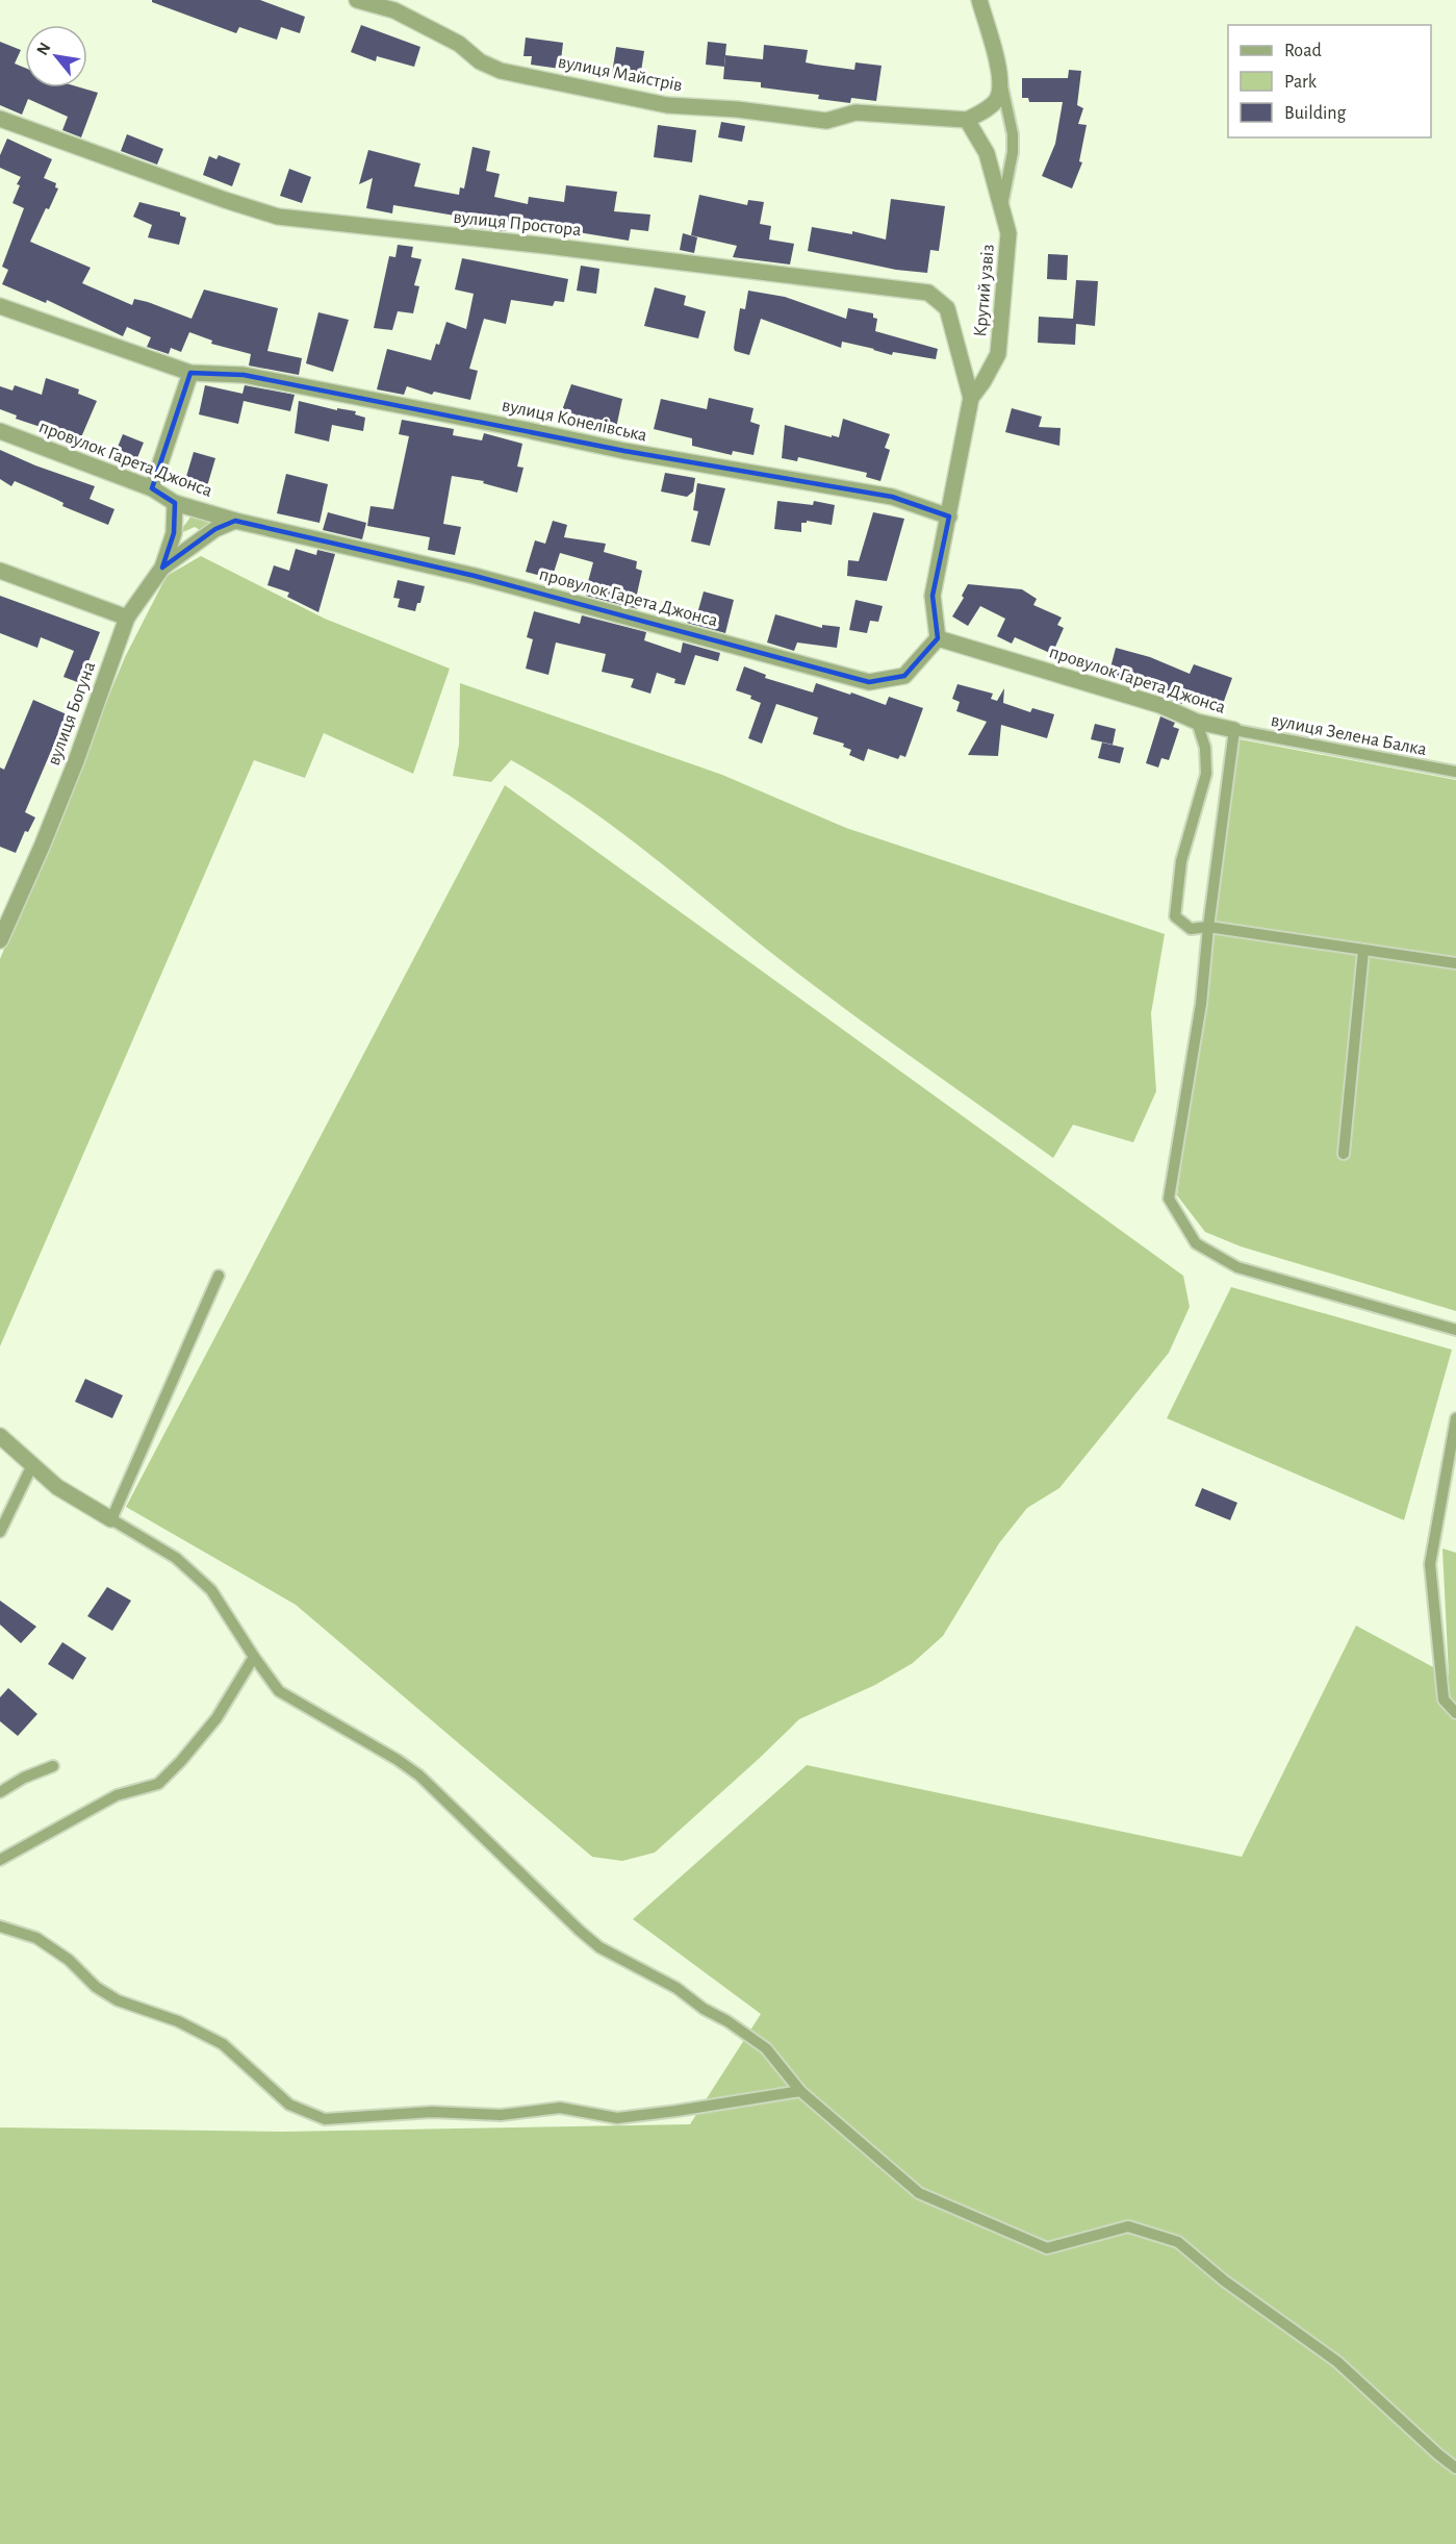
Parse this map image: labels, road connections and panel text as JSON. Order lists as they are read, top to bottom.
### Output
{
  "streets": {
    "street": [
      "вулиця Майстрів",
      "вулиця Простора",
      "Крутий узвіз",
      "вулиця Конелівська",
      "провулок Гарета Джонса",
      "вулиця Богуна"
    ],
    "lane": ["вулиця Зелена Балка"]
  },
  "crossings": [
    ["вулиця Майстрів", "Крутий узвіз"],
    ["вулиця Простора", "Крутий узвіз"],
    ["Крутий узвіз", "вулиця Конелівська"],
    ["Крутий узвіз", "провулок Гарета Джонса"],
    ["провулок Гарета Джонса", "вулиця Богуна"],
    ["провулок Гарета Джонса", "вулиця Зелена Балка"]
  ],
  "legend": ["Road", "Park", "Building"],
  "north": "top left"
}
